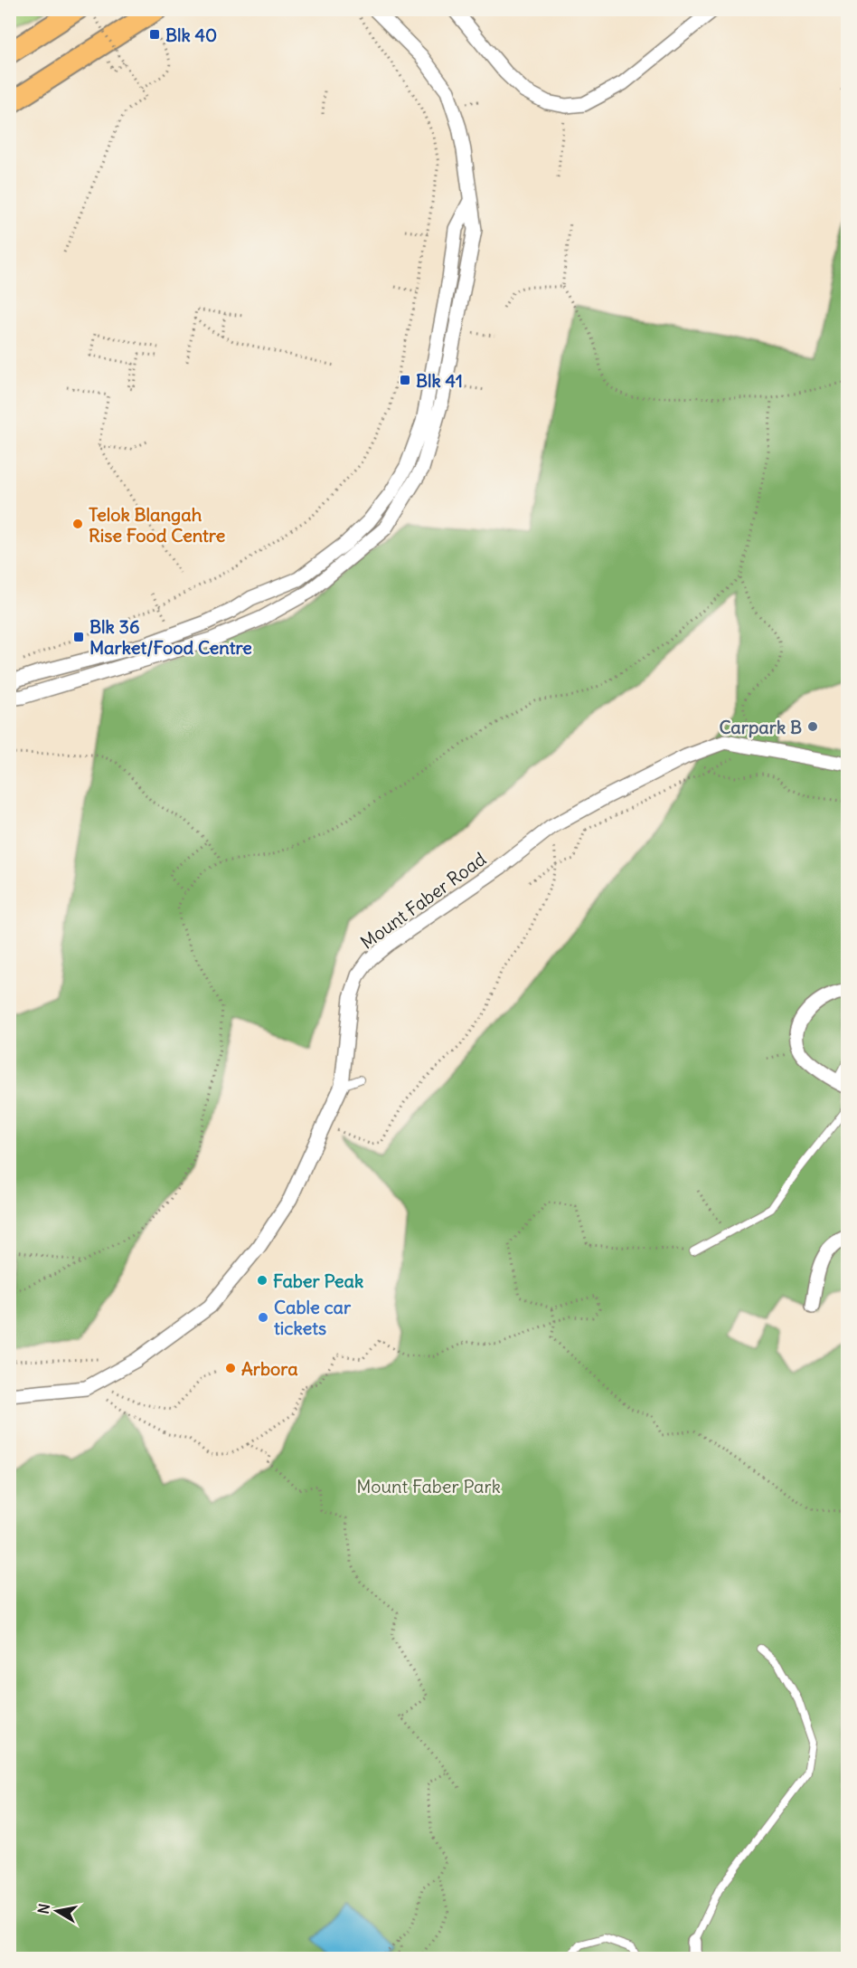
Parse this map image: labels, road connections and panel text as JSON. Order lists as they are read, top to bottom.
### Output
{
  "streets": {
    "street": ["Mount Faber Road"]
  },
  "parks": ["Mount Faber Park"],
  "places": {
    "transit": ["Blk 40", "Blk 41", "Blk 36 Market/Food Centre"],
    "other": [
      "Telok Blangah Rise Food Centre",
      "Carpark B",
      "Faber Peak",
      "Cable car tickets",
      "Arbora"
    ]
  },
  "north": "left"
}
